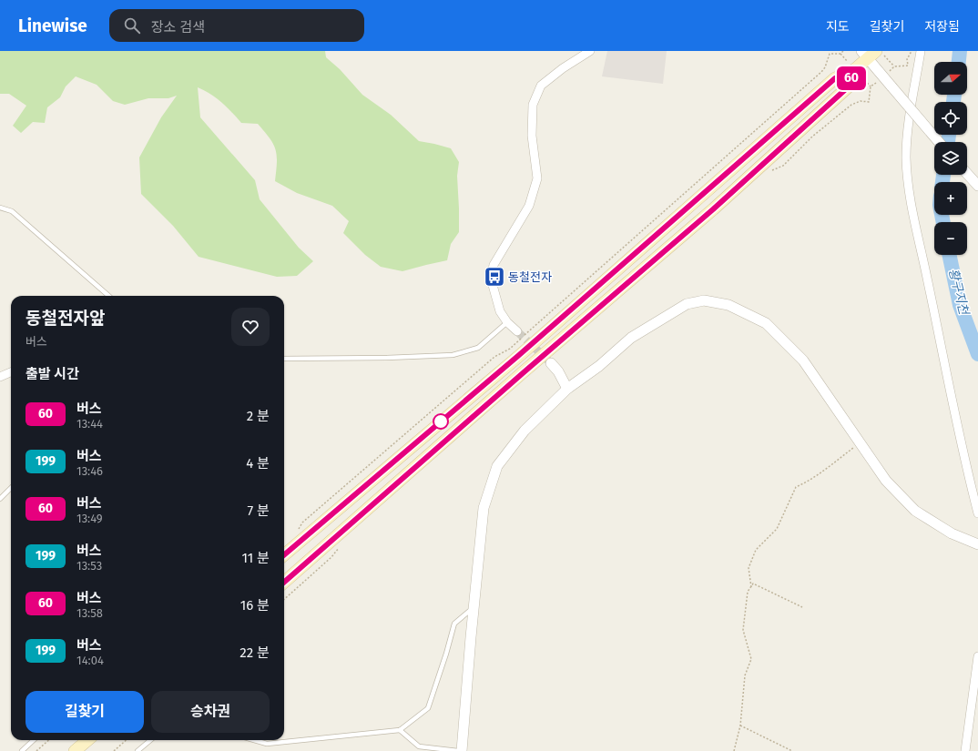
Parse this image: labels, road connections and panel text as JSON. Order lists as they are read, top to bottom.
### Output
{
  "water": ["황구지천"],
  "places": {
    "bus stop": ["동철전자"]
  },
  "lines": ["bus line 60"],
  "north": "right",
  "page": {
    "header": "Linewise",
    "search": "장소 검색",
    "nav": ["지도", "길찾기", "저장됨"],
    "on_map": "60",
    "map_buttons": ["+", "−"],
    "heading": [
      ["동철전자앞", "버스"],
      "출발 시간"
    ],
    "list": [
      {
        "mark": "60",
        "name": "버스",
        "note": "13:44",
        "value": "2 분"
      },
      {
        "mark": "199",
        "name": "버스",
        "note": "13:46",
        "value": "4 분"
      },
      {
        "mark": "60",
        "name": "버스",
        "note": "13:49",
        "value": "7 분"
      },
      {
        "mark": "199",
        "name": "버스",
        "note": "13:53",
        "value": "11 분"
      },
      {
        "mark": "60",
        "name": "버스",
        "note": "13:58",
        "value": "16 분"
      },
      {
        "mark": "199",
        "name": "버스",
        "note": "14:04",
        "value": "22 분"
      }
    ],
    "buttons": ["길찾기", "승차권"]
  }
}
